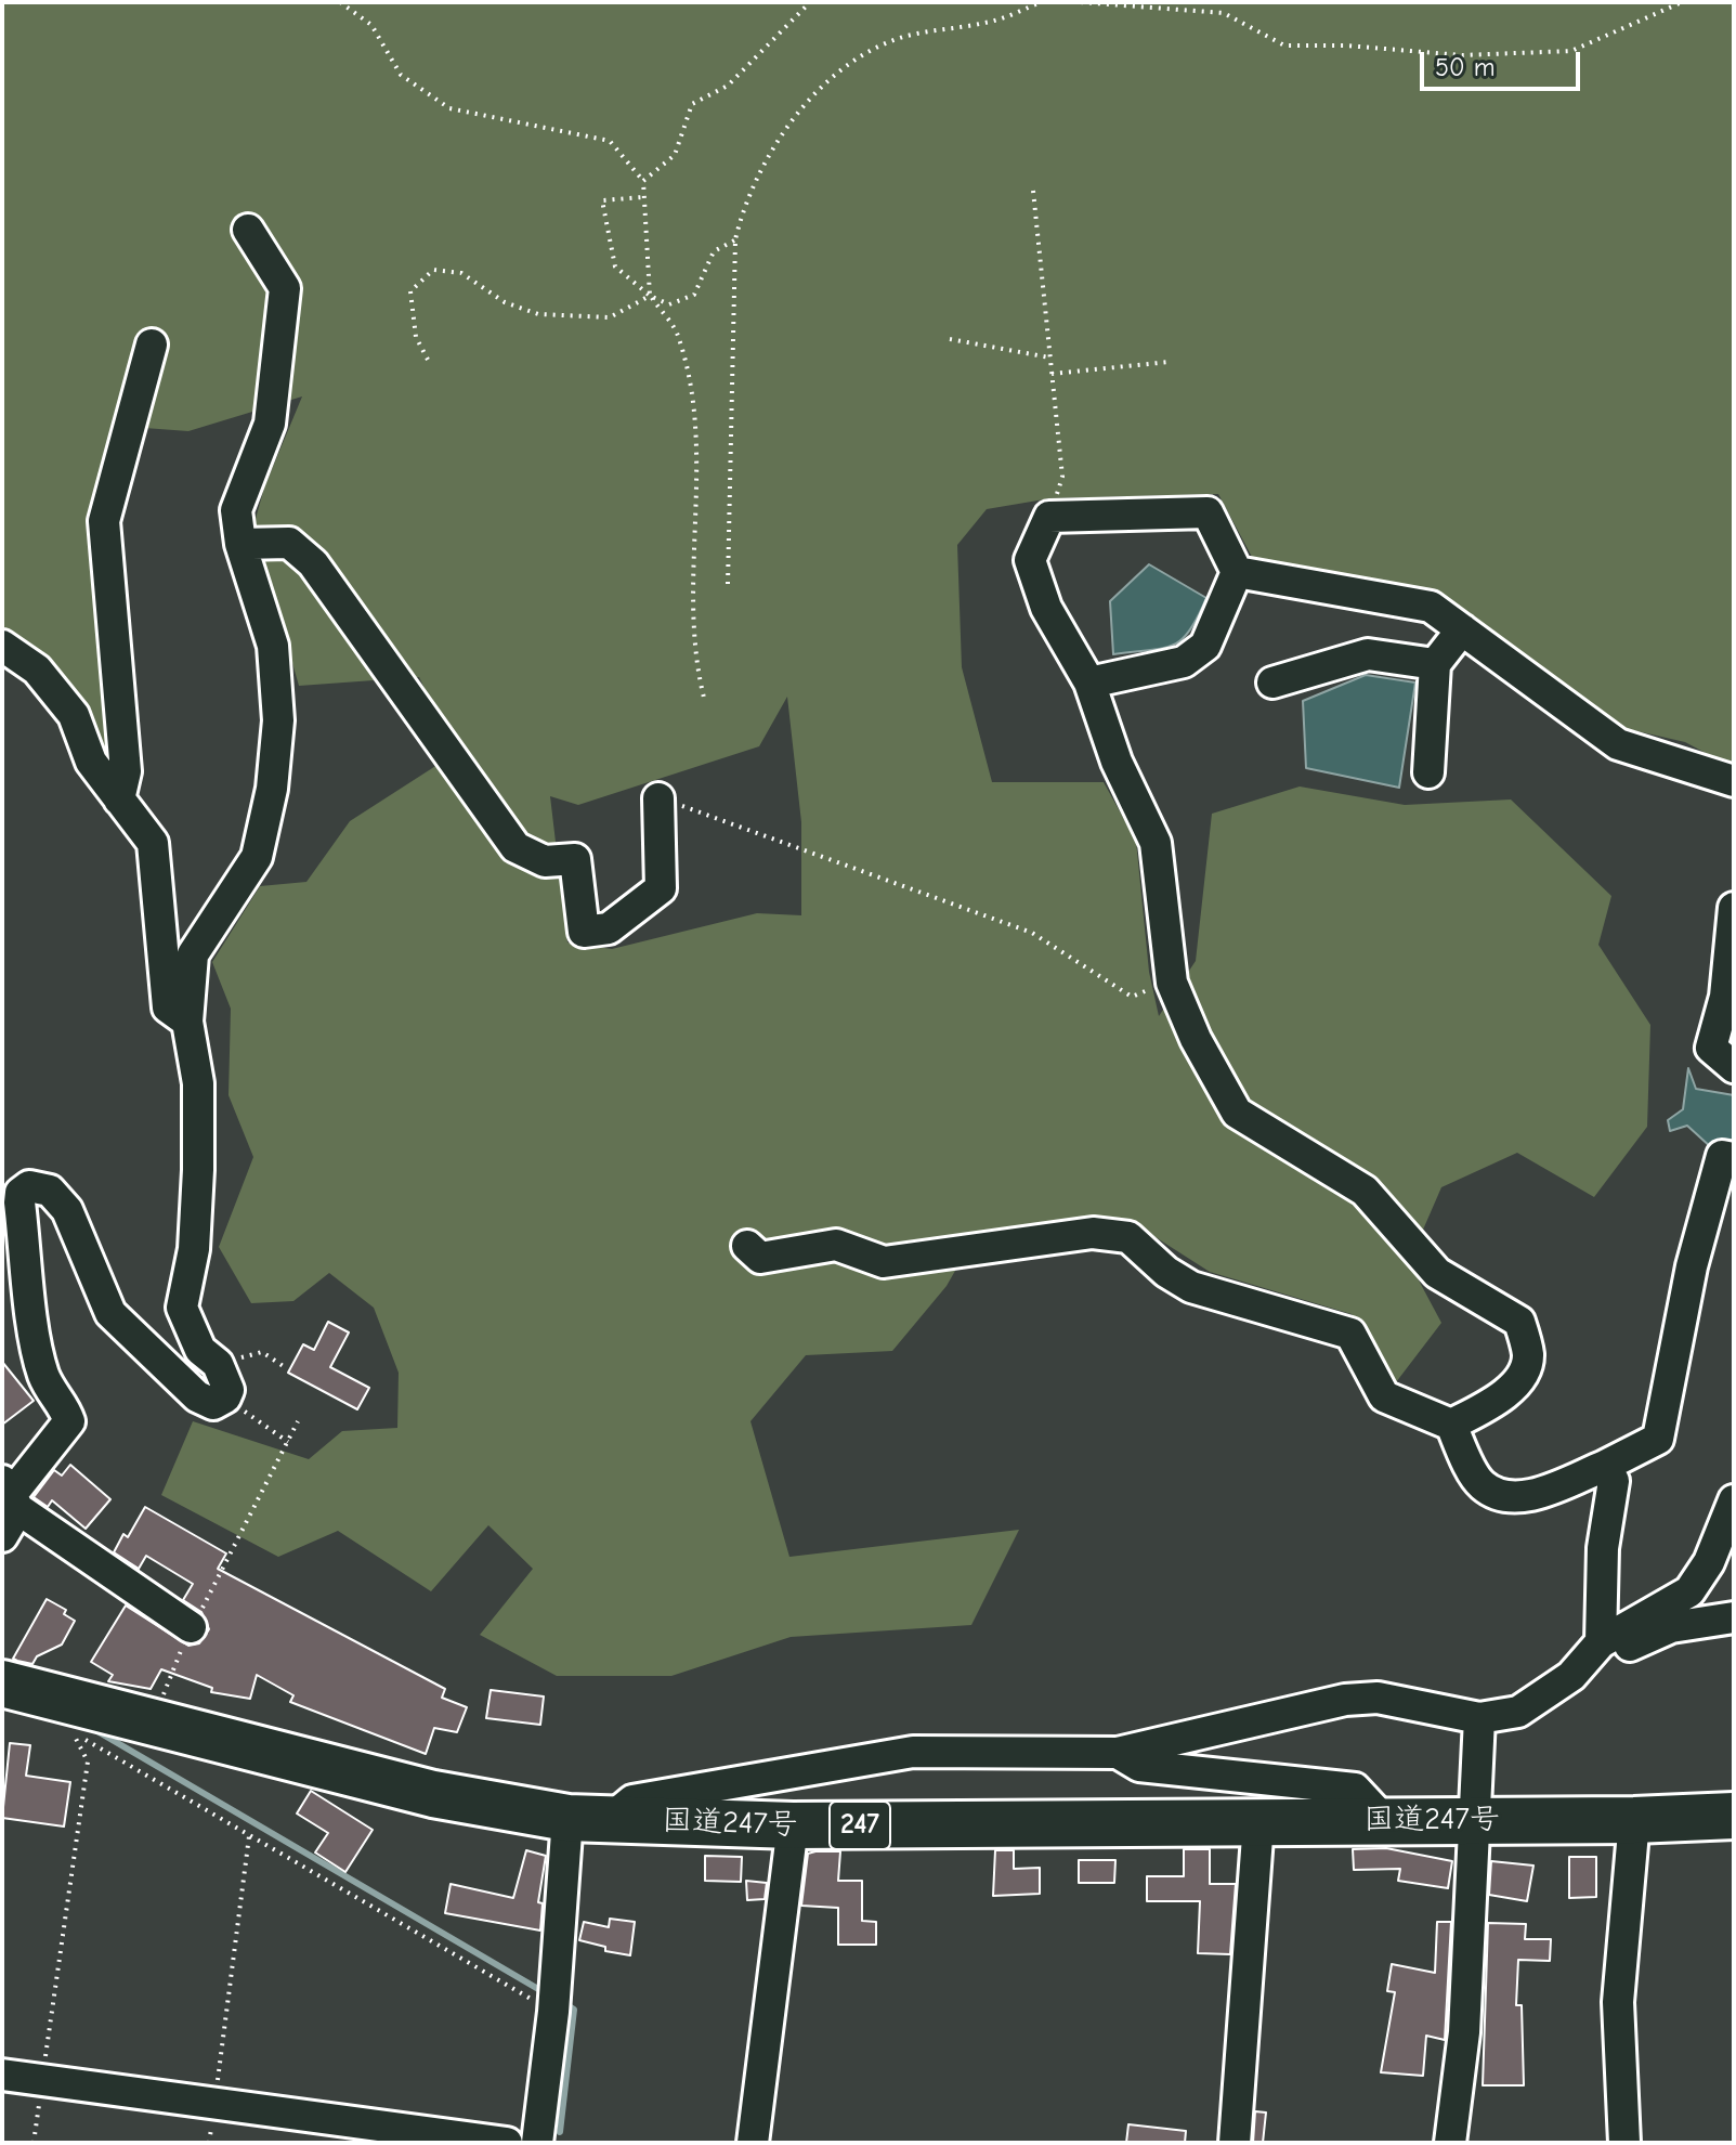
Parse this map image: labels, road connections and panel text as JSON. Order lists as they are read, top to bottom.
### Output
{
  "streets": {
    "highway": ["国道247号", "247"]
  },
  "scale_bar": "50 m"
}
